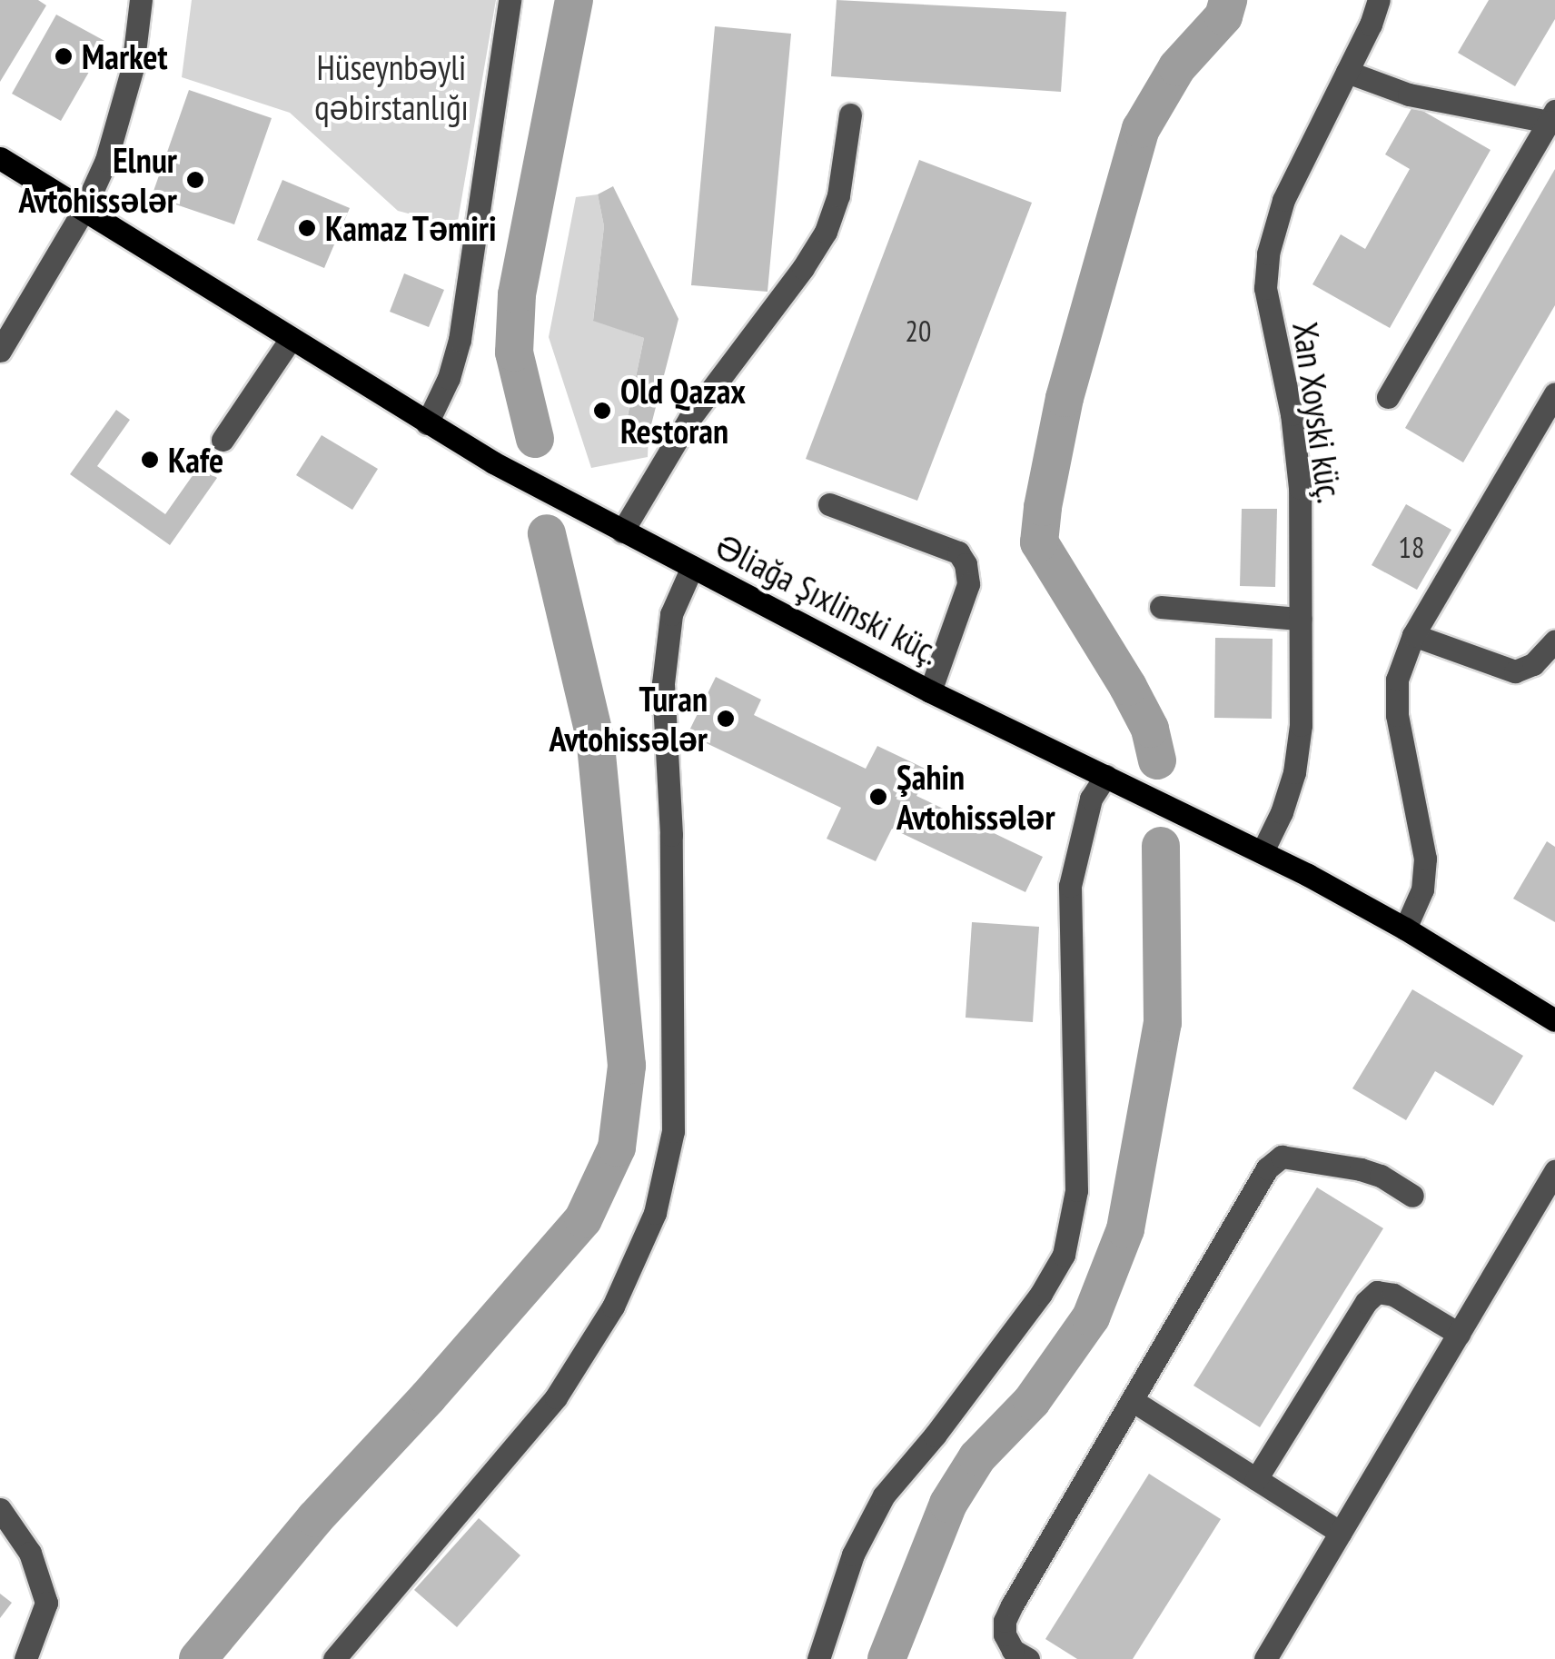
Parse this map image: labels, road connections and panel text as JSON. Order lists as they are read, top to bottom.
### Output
{
  "streets": {
    "main road": ["Əliağa Şıxlinski küç."],
    "street": ["Xan Xoyski küç."]
  },
  "crossings": [
    ["Xan Xoyski küç.", "Əliağa Şıxlinski küç."]
  ],
  "parks": ["Hüseynbəyli qəbirstanlığı"],
  "places": [
    "Market",
    "Elnur Avtohissələr",
    "Kamaz Təmiri",
    "Old Qazax Restoran",
    "Kafe",
    "Turan Avtohissələr",
    "Şahin Avtohissələr"
  ],
  "house_numbers": ["20", "18"]
}
